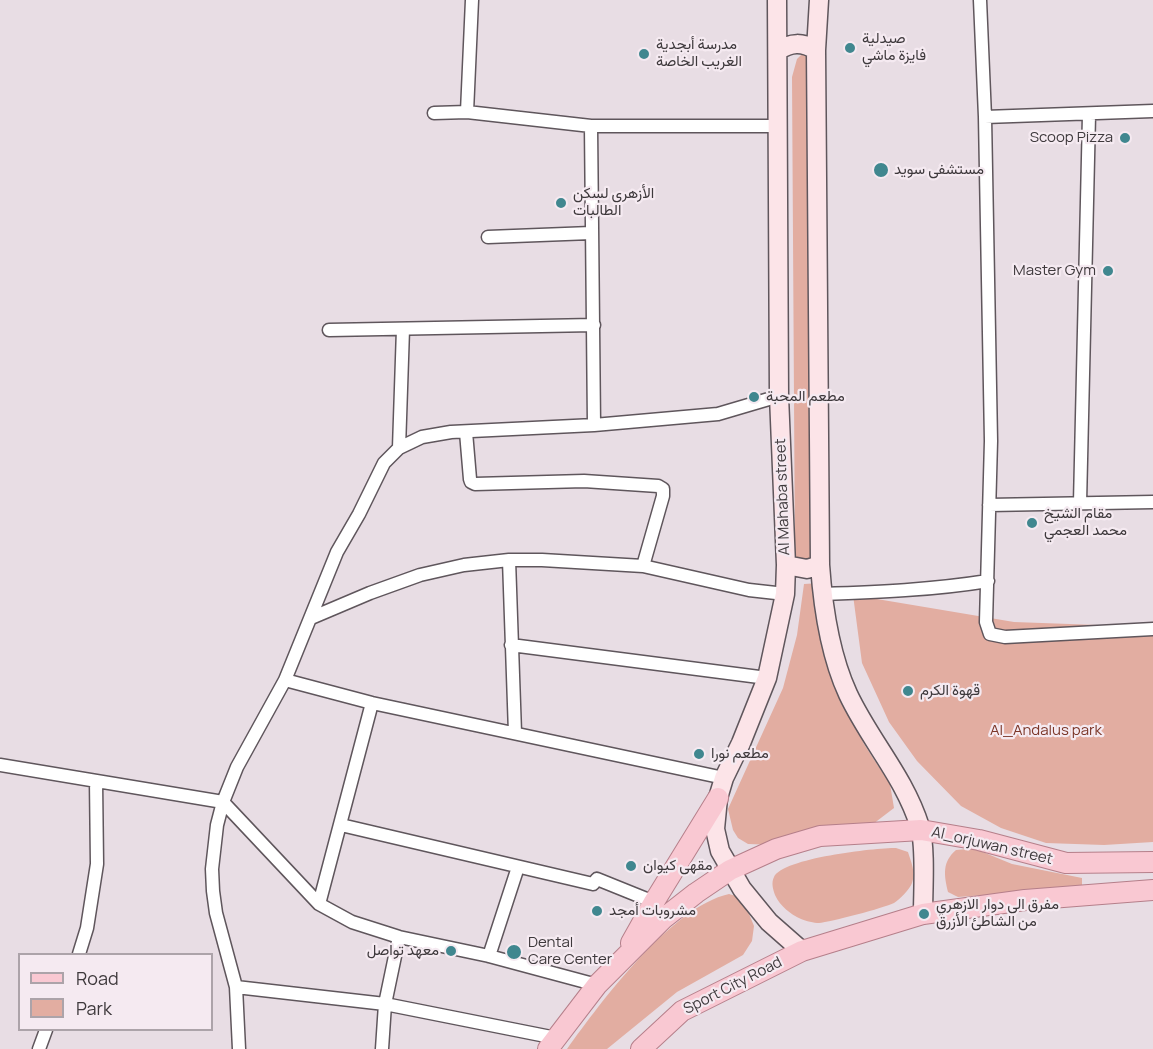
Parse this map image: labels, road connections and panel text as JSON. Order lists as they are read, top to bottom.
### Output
{
  "streets": {
    "main road": ["Al Mahaba street", "Al_orjuwan street", "Sport City Road"]
  },
  "crossings": [
    ["Al Mahaba street", "Al_orjuwan street"],
    ["Al Mahaba street", "Sport City Road"]
  ],
  "parks": ["Al_Andalus park"],
  "places": [
    "صيدلية فايزة ماشي",
    "مدرسة أبجدية الغريب الخاصة",
    "Scoop Pizza",
    "مستشفى سويد",
    "الأزهري لسكن الطالبات",
    "Master Gym",
    "مطعم المحبة",
    "مقام الشيخ محمد العجمي",
    "قهوة الكرم",
    "مطعم نورا",
    "مقهى كيوان",
    "مشروبات أمجد",
    "مفرق الى دوار الازهري من الشاطئ الأزرق",
    "معهد تواصل",
    "Dental Care Center"
  ],
  "legend": ["Road", "Park"]
}
